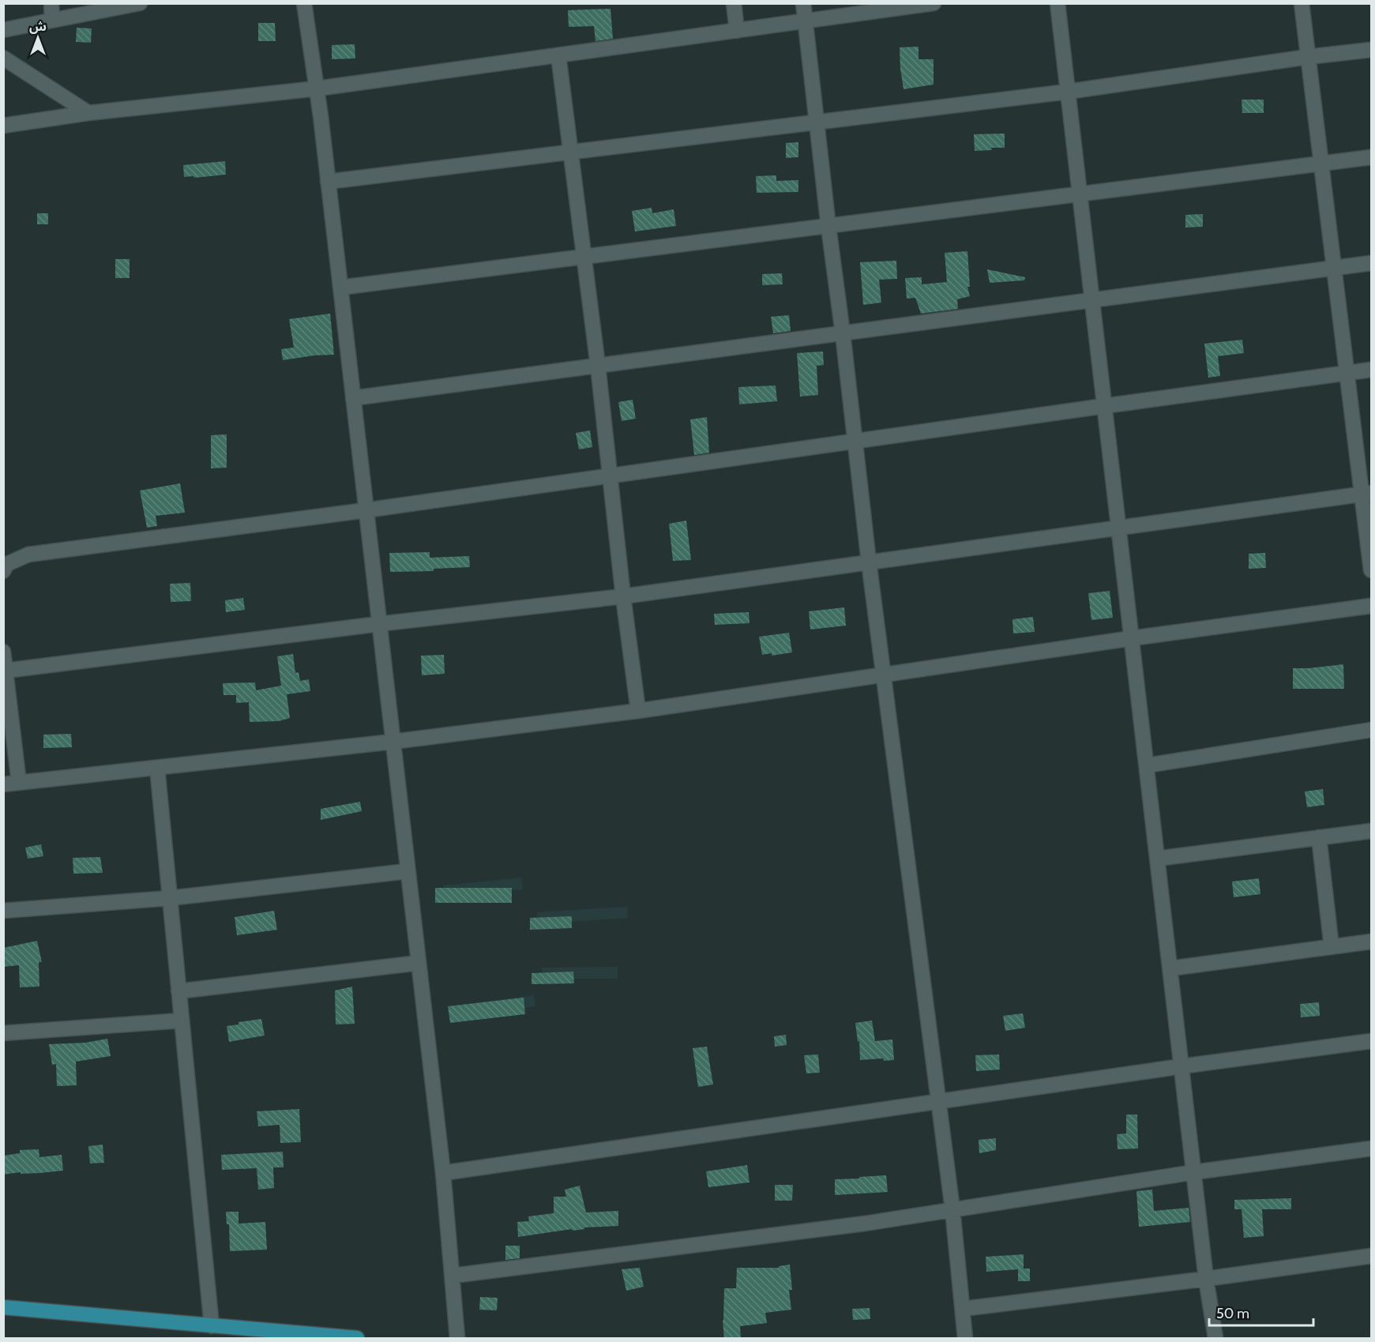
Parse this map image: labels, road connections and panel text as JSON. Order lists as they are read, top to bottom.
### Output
{
  "scale_bar": "50 m",
  "north": "top"
}
